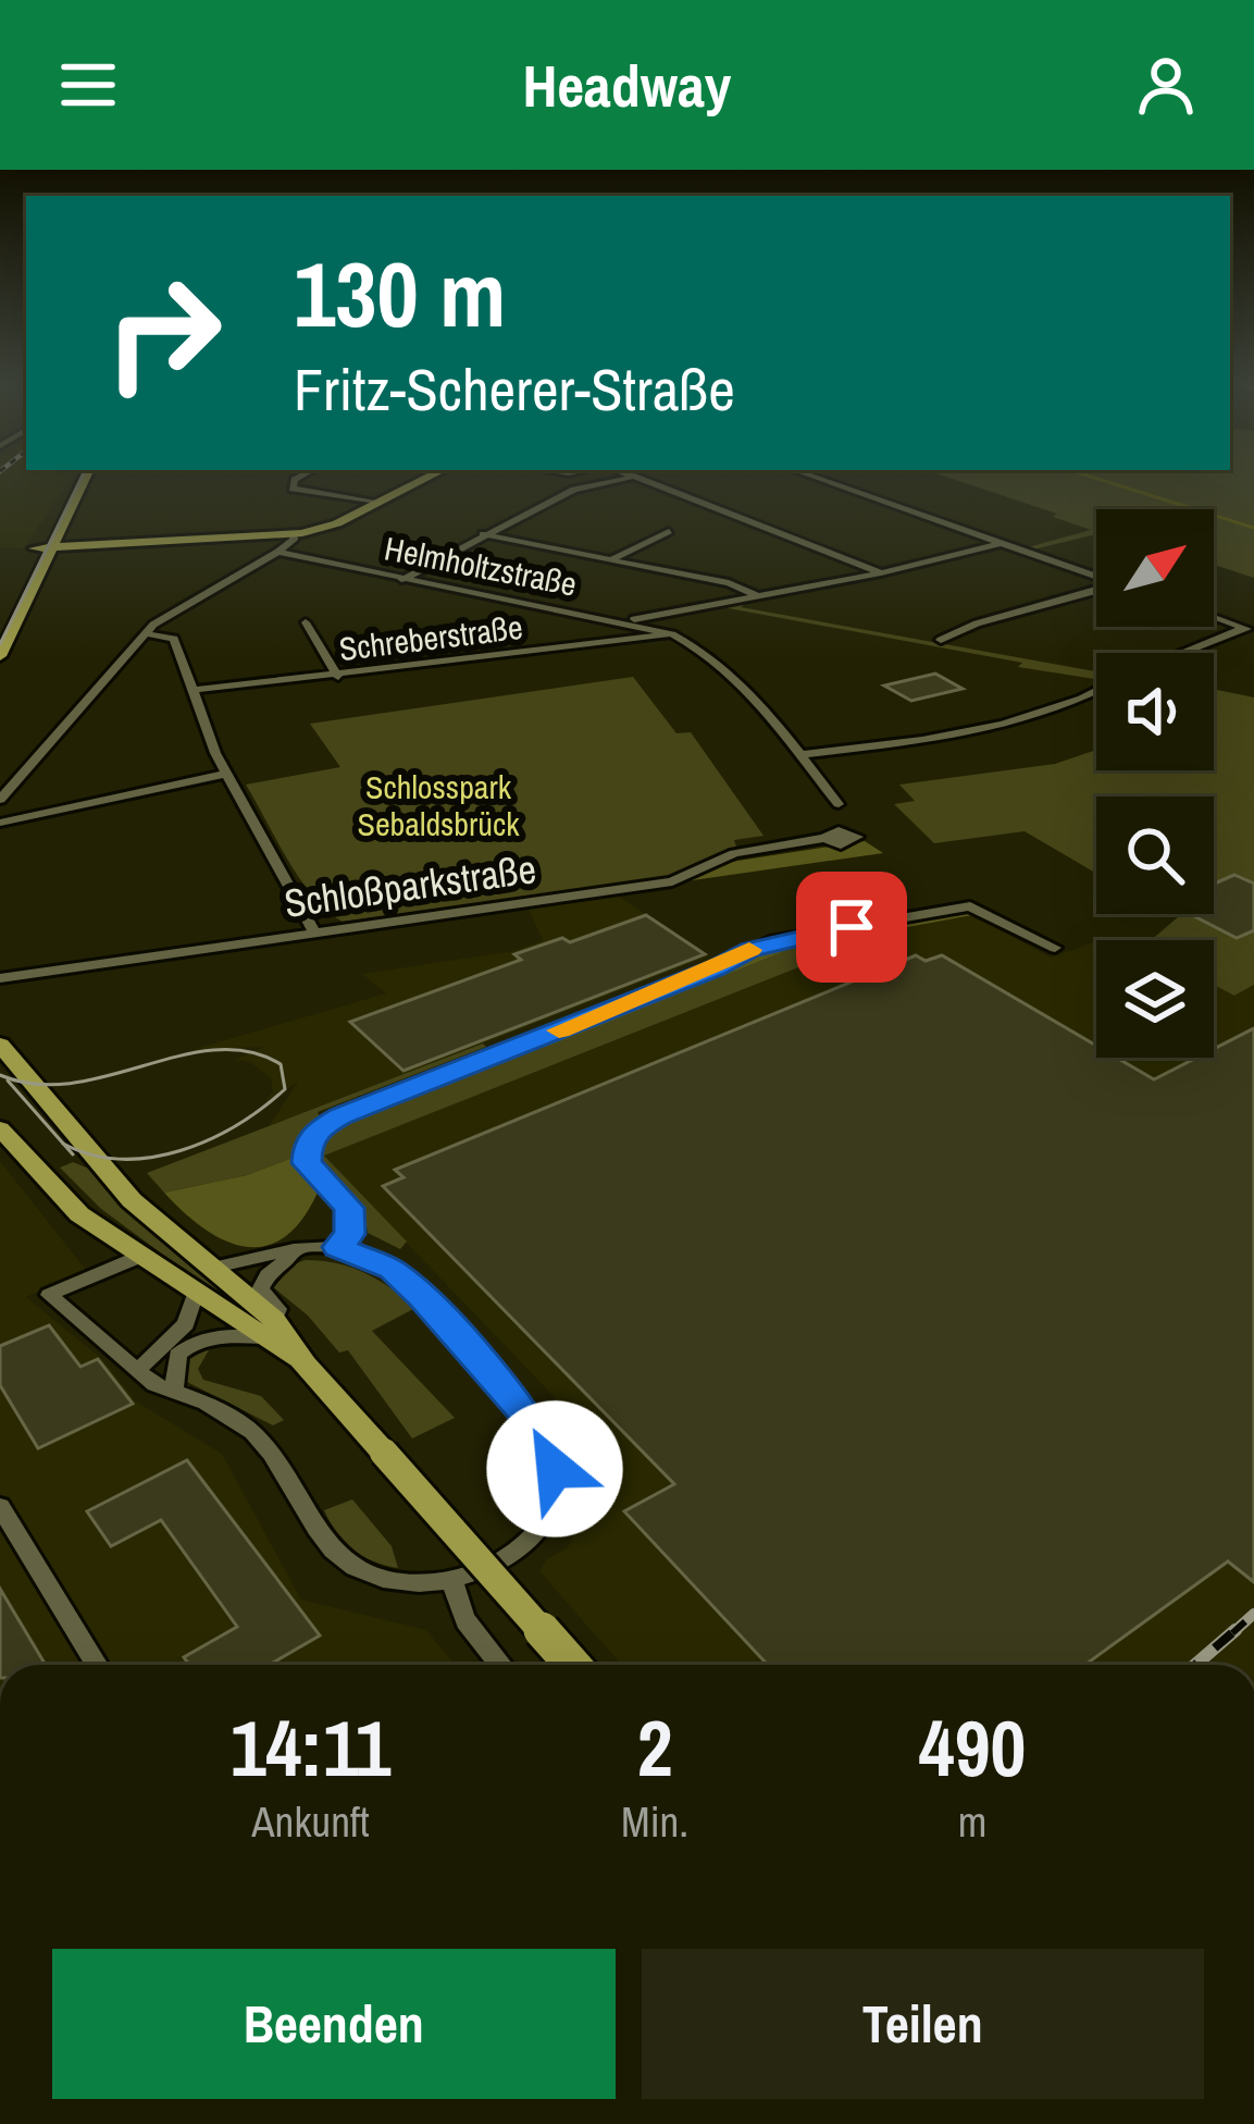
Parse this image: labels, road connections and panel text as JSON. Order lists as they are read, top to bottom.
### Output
{
  "streets": {
    "street": ["Helmholtzstraße", "Schreberstraße", "Schloßparkstraße"]
  },
  "crossings": [
    ["Helmholtzstraße", "Schreberstraße"],
    ["Helmholtzstraße", "Schloßparkstraße"]
  ],
  "parks": ["Schlosspark Sebaldsbrück"],
  "north": "top right",
  "page": {
    "header": "Headway",
    "turn": ["130 m", "Fritz-Scherer-Straße"],
    "eta": [
      "14:11",
      "Ankunft",
      "2",
      "Min.",
      "490",
      "m"
    ],
    "buttons": ["Beenden", "Teilen"]
  }
}
